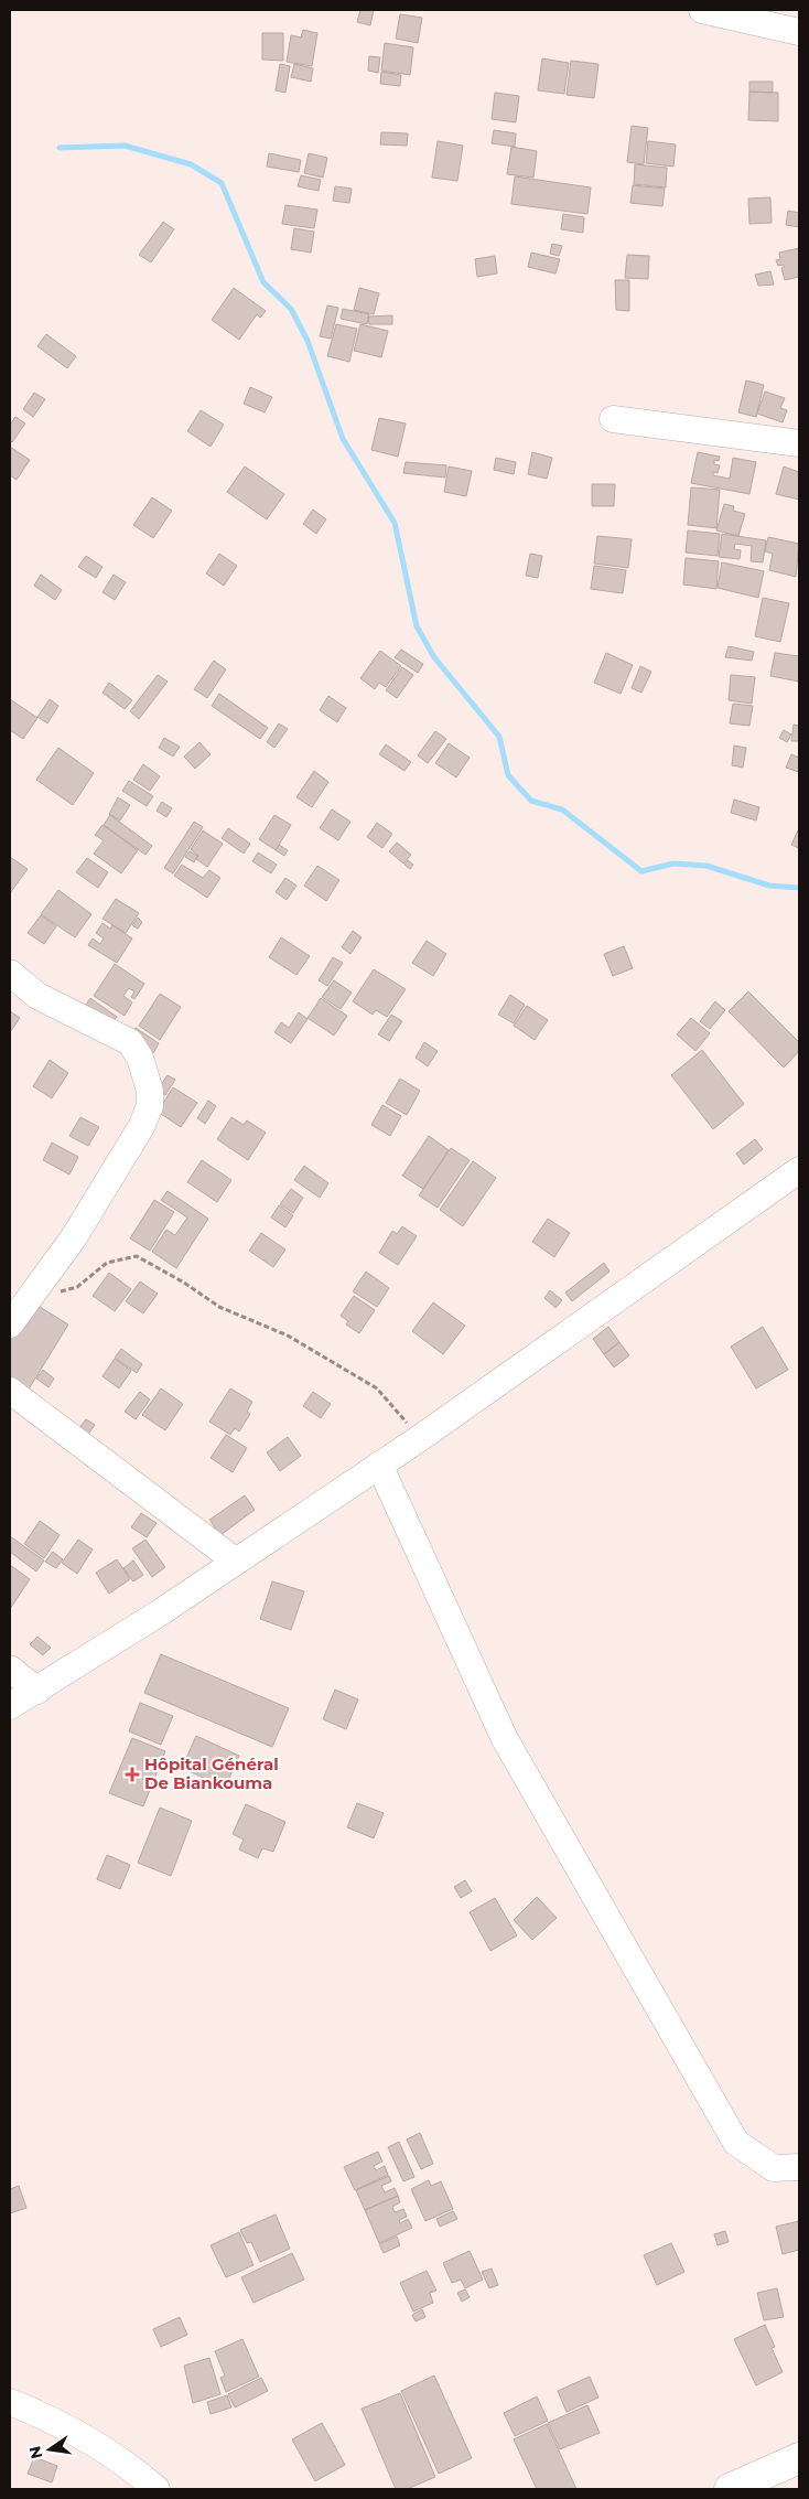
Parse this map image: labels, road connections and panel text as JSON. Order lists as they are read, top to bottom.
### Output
{
  "places": {
    "health": ["Hôpital Général De Biankouma"]
  },
  "north": "left"
}
